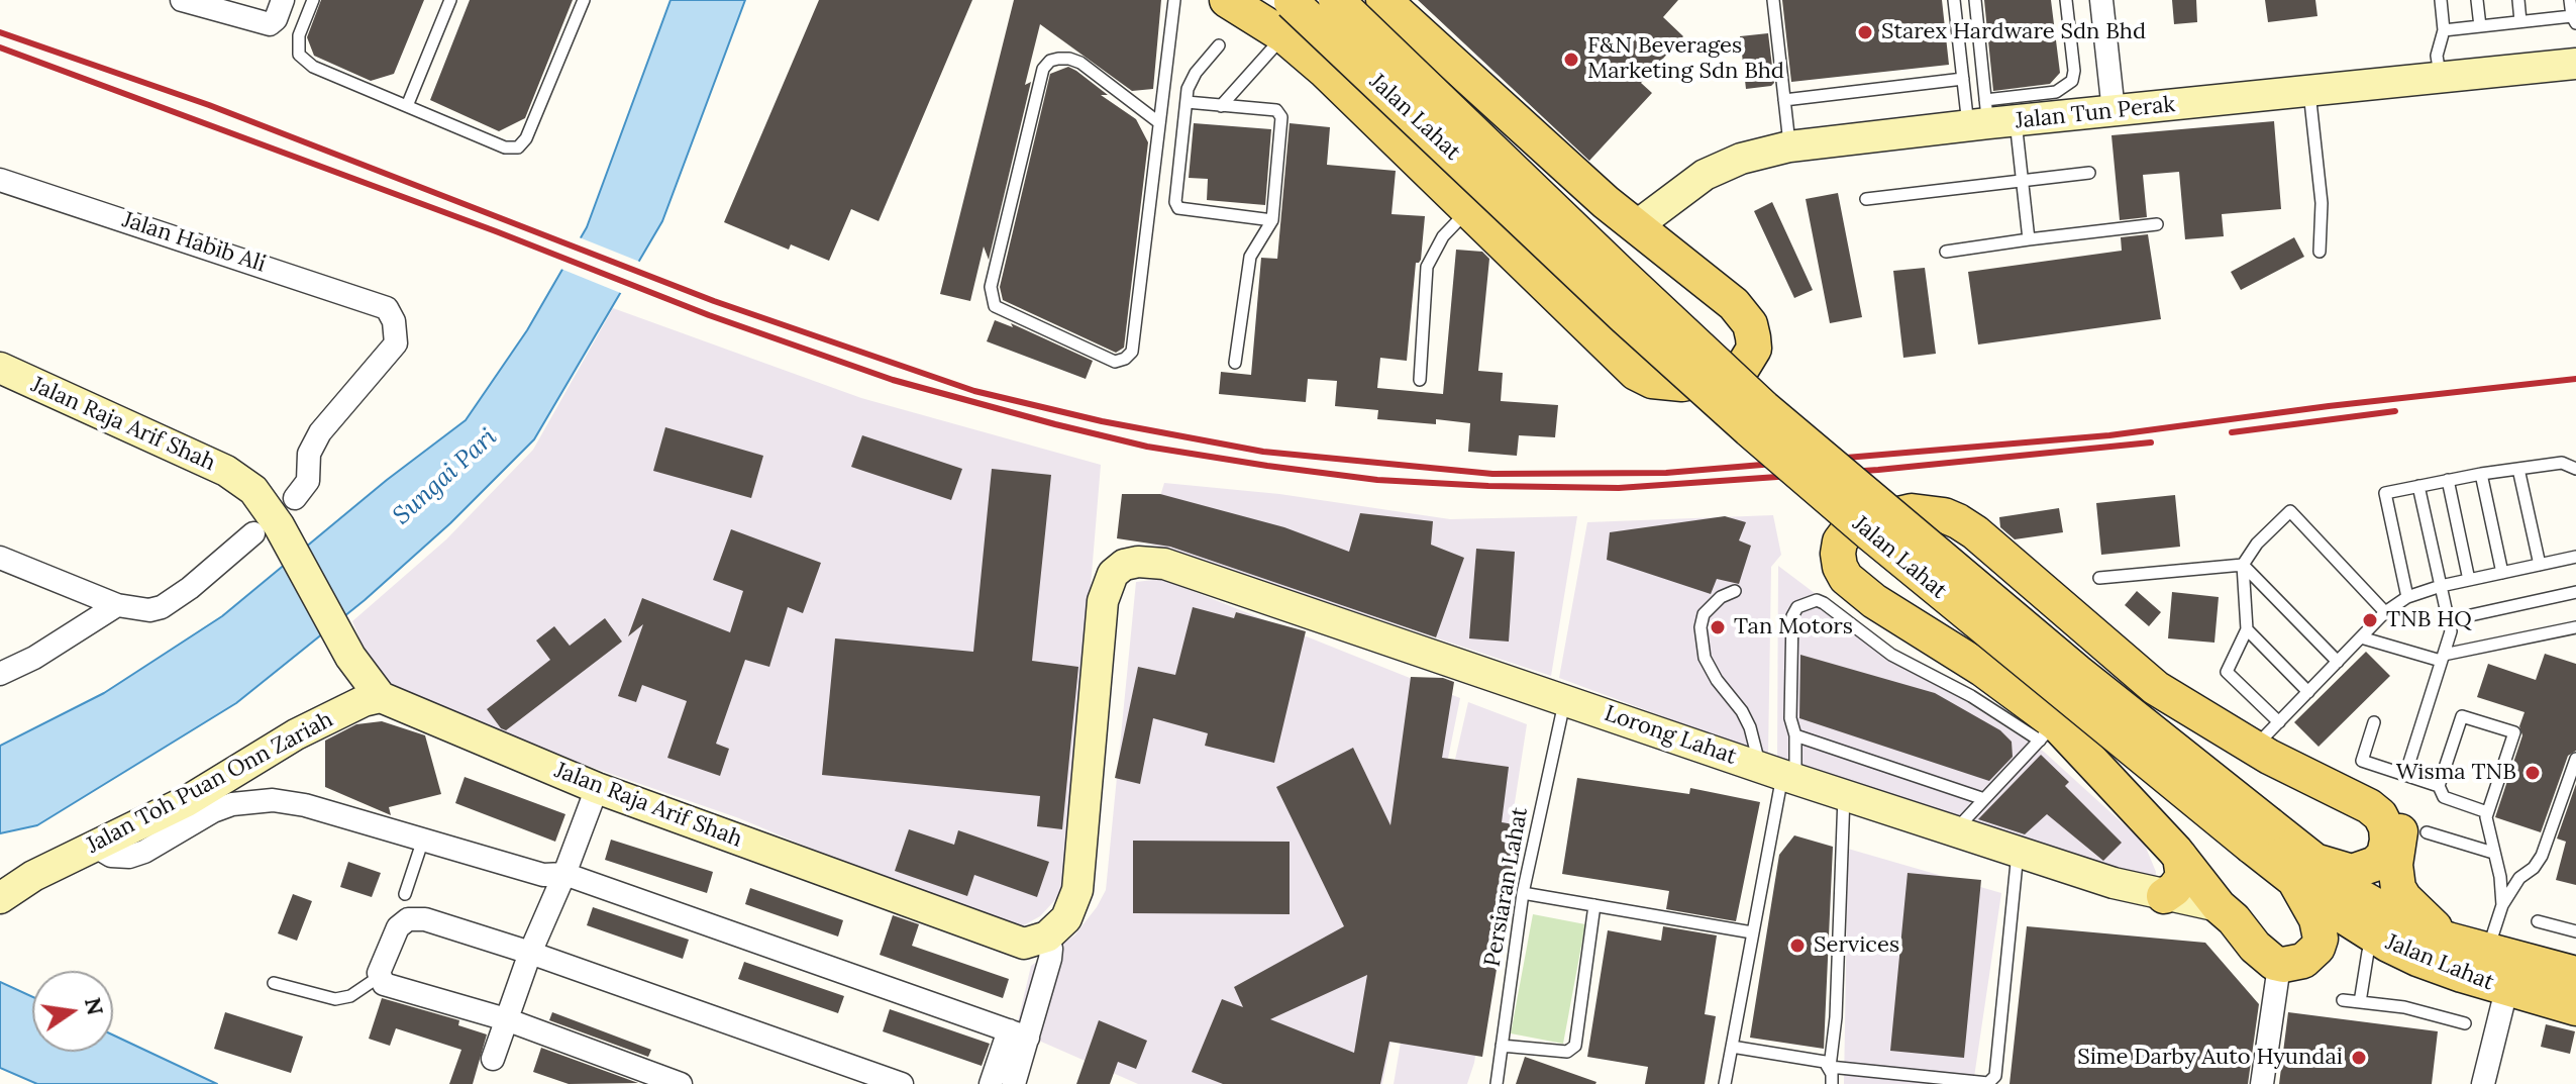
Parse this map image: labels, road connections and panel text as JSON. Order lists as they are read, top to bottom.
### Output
{
  "streets": {
    "main road": ["Jalan Lahat"],
    "street": [
      "Jalan Tun Perak",
      "Jalan Habib Ali",
      "Jalan Raja Arif Shah",
      "Lorong Lahat",
      "Jalan Toh Puan Onn Zariah"
    ],
    "lane": ["Persiaran Lahat"]
  },
  "crossings": [
    ["Jalan Raja Arif Shah", "Lorong Lahat"],
    ["Jalan Raja Arif Shah", "Jalan Toh Puan Onn Zariah"],
    ["Lorong Lahat", "Persiaran Lahat"]
  ],
  "water": ["Sungai Pari"],
  "places": [
    "Starex Hardware Sdn Bhd",
    "F&N Beverages Marketing Sdn Bhd",
    "TNB HQ",
    "Tan Motors",
    "Wisma TNB",
    "Services",
    "Sime Darby Auto Hyundai"
  ],
  "north": "right"
}
